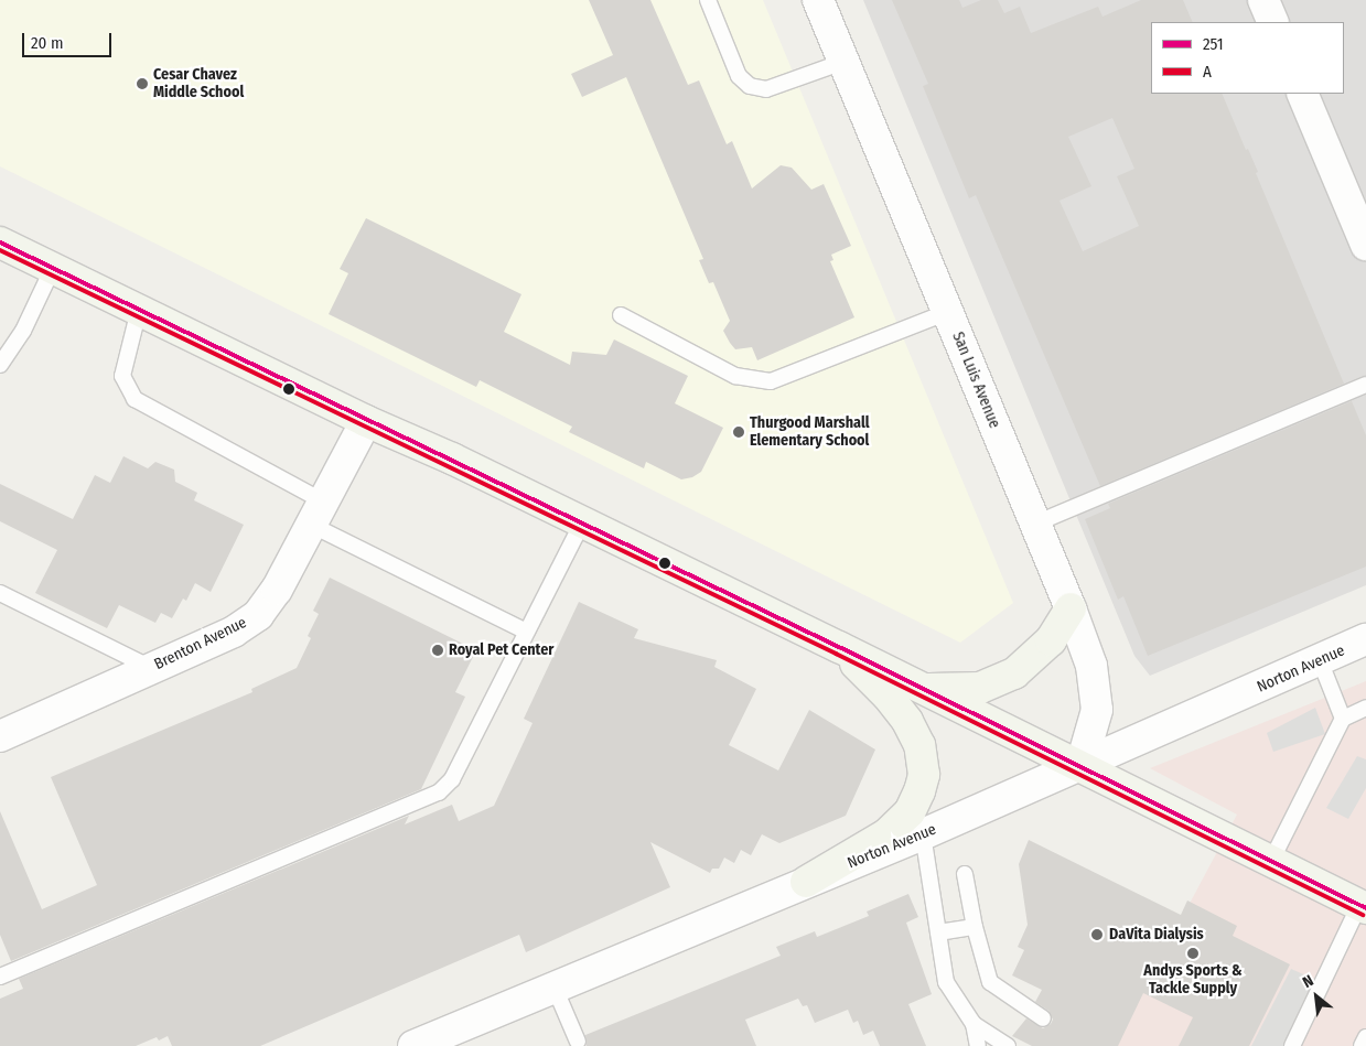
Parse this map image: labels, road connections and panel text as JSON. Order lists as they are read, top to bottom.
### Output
{
  "streets": {
    "street": ["San Luis Avenue", "Brenton Avenue", "Norton Avenue"]
  },
  "crossings": [
    ["San Luis Avenue", "Norton Avenue"]
  ],
  "places": [
    "Cesar Chavez Middle School",
    "Thurgood Marshall Elementary School",
    "Royal Pet Center",
    "DaVita Dialysis",
    "Andys Sports & Tackle Supply"
  ],
  "lines": ["transit line 251", "transit line A"],
  "legend": ["251", "A"],
  "scale_bar": "20 m",
  "north": "top left"
}
